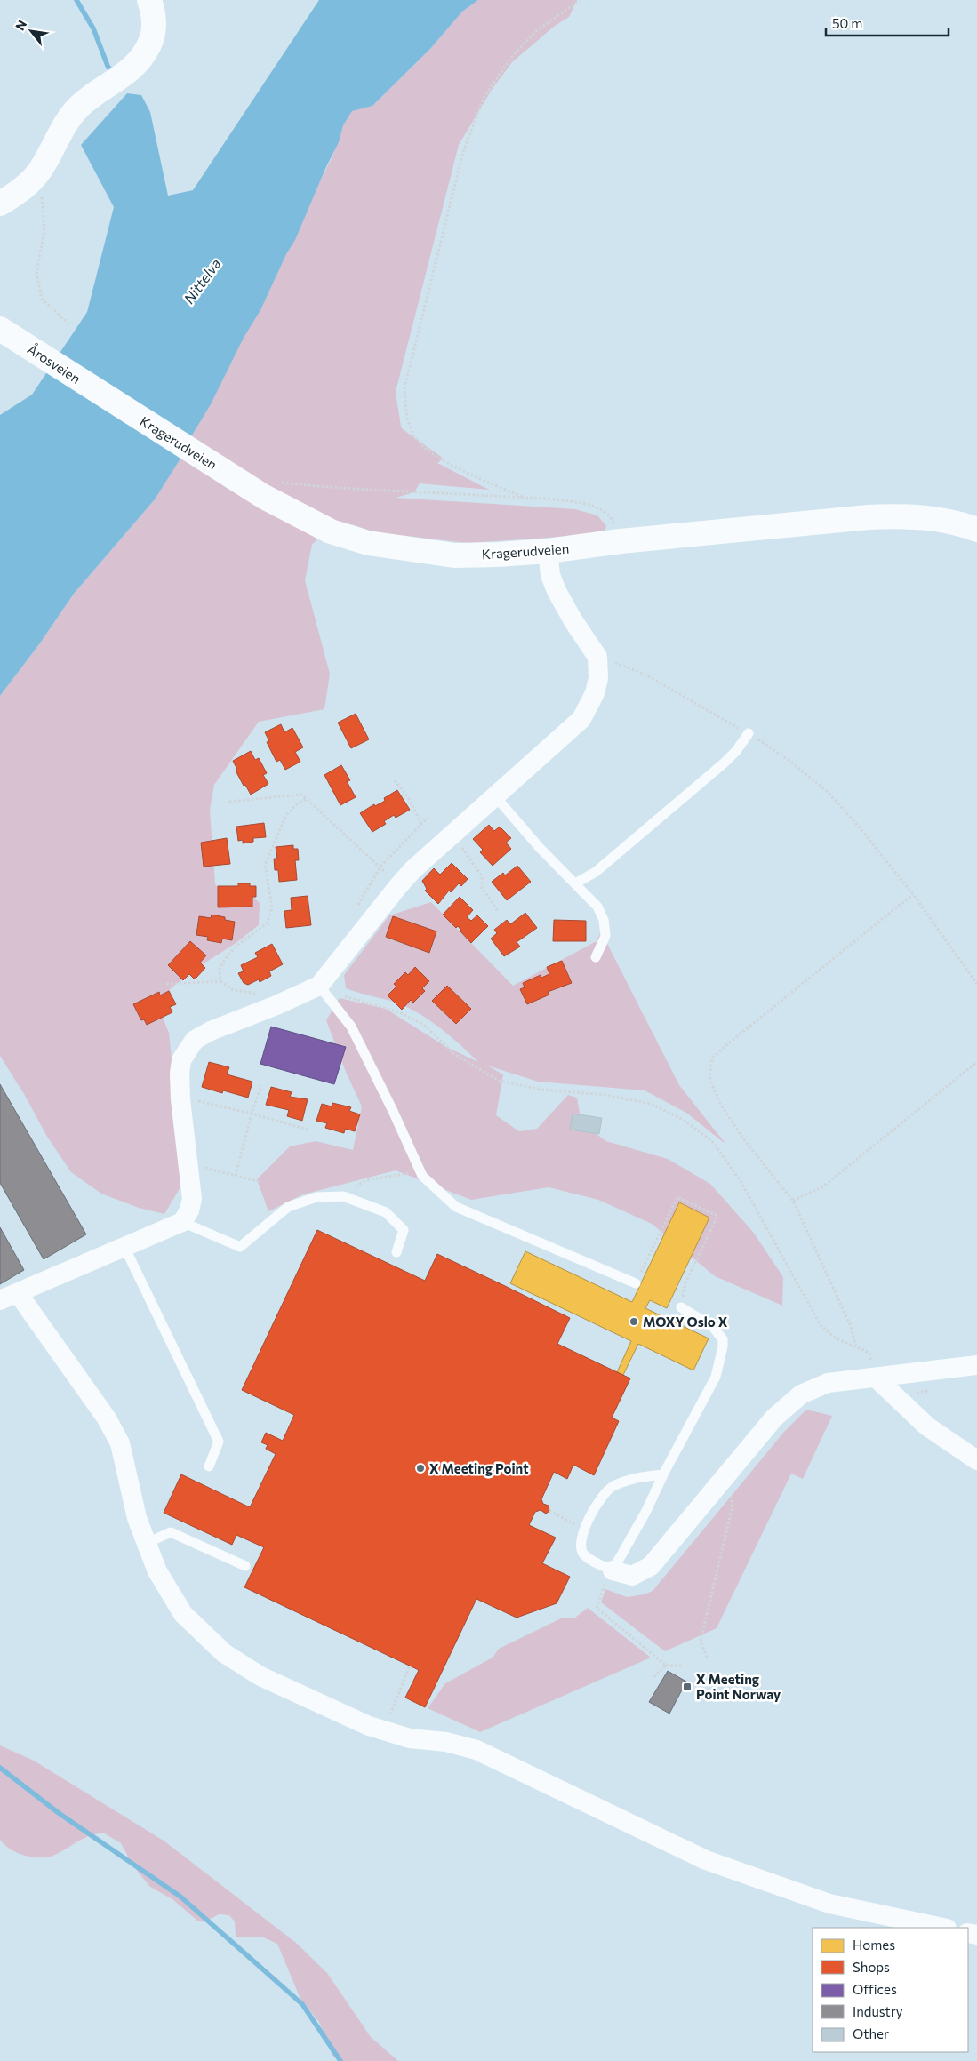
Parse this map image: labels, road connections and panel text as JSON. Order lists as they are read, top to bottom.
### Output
{
  "streets": {
    "main road": ["Årosveien", "Kragerudveien"]
  },
  "crossings": [
    ["Årosveien", "Kragerudveien"]
  ],
  "water": ["Nittelva"],
  "places": {
    "other": ["MOXY Oslo X", "X Meeting Point"],
    "transit": ["X Meeting Point Norway"]
  },
  "legend": [
    "Homes",
    "Shops",
    "Offices",
    "Industry",
    "Other"
  ],
  "scale_bar": "50 m",
  "north": "top left"
}
